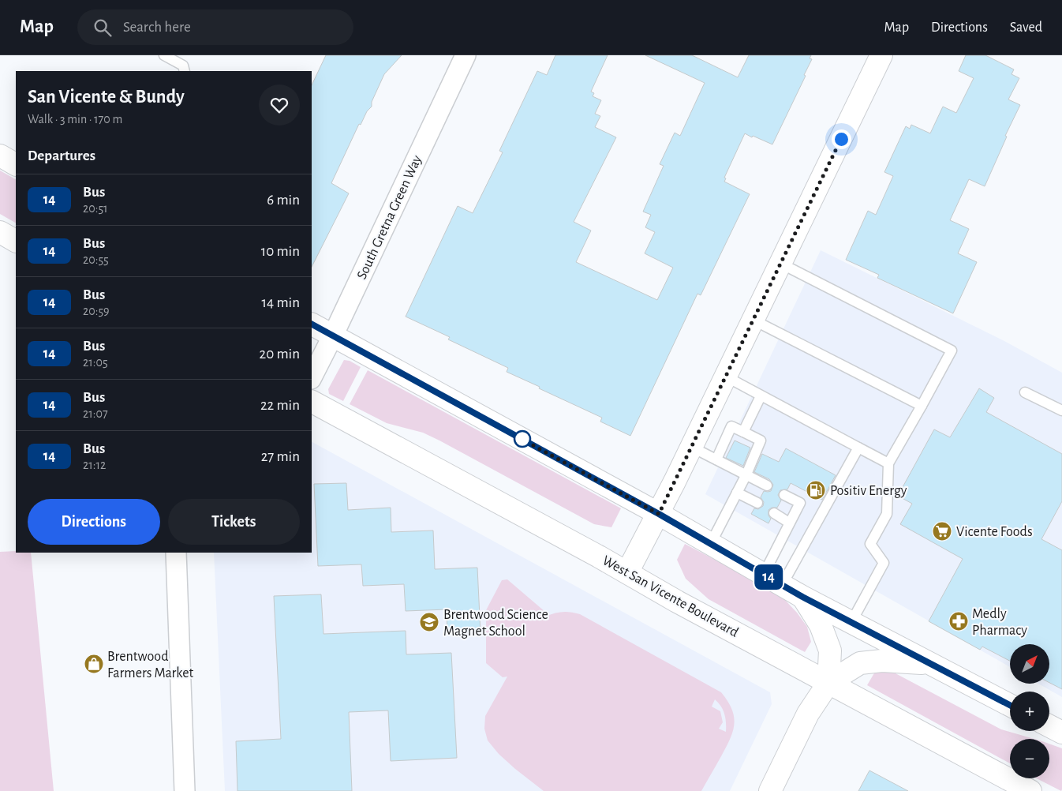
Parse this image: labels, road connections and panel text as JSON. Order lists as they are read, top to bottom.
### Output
{
  "streets": {
    "main road": ["West San Vicente Boulevard"],
    "street": ["South Gretna Green Way"]
  },
  "places": {
    "fuel station": ["Positiv Energy"],
    "supermarket": ["Vicente Foods"],
    "pharmacy": ["Medly Pharmacy"],
    "school or university": ["Brentwood Science Magnet School"],
    "shop": ["Brentwood Farmers Market"]
  },
  "lines": ["bus line 14"],
  "north": "top right",
  "page": {
    "header": "Map",
    "search": "Search here",
    "nav": ["Map", "Directions", "Saved"],
    "on_map": "14",
    "heading": [
      ["San Vicente & Bundy", "Walk · 3 min · 170 m"],
      "Departures"
    ],
    "list": [
      {
        "mark": "14",
        "name": "Bus",
        "note": "20:51",
        "value": "6 min"
      },
      {
        "mark": "14",
        "name": "Bus",
        "note": "20:55",
        "value": "10 min"
      },
      {
        "mark": "14",
        "name": "Bus",
        "note": "20:59",
        "value": "14 min"
      },
      {
        "mark": "14",
        "name": "Bus",
        "note": "21:05",
        "value": "20 min"
      },
      {
        "mark": "14",
        "name": "Bus",
        "note": "21:07",
        "value": "22 min"
      },
      {
        "mark": "14",
        "name": "Bus",
        "note": "21:12",
        "value": "27 min"
      }
    ],
    "buttons": ["Directions", "Tickets"],
    "map_buttons": ["+", "−"]
  }
}
